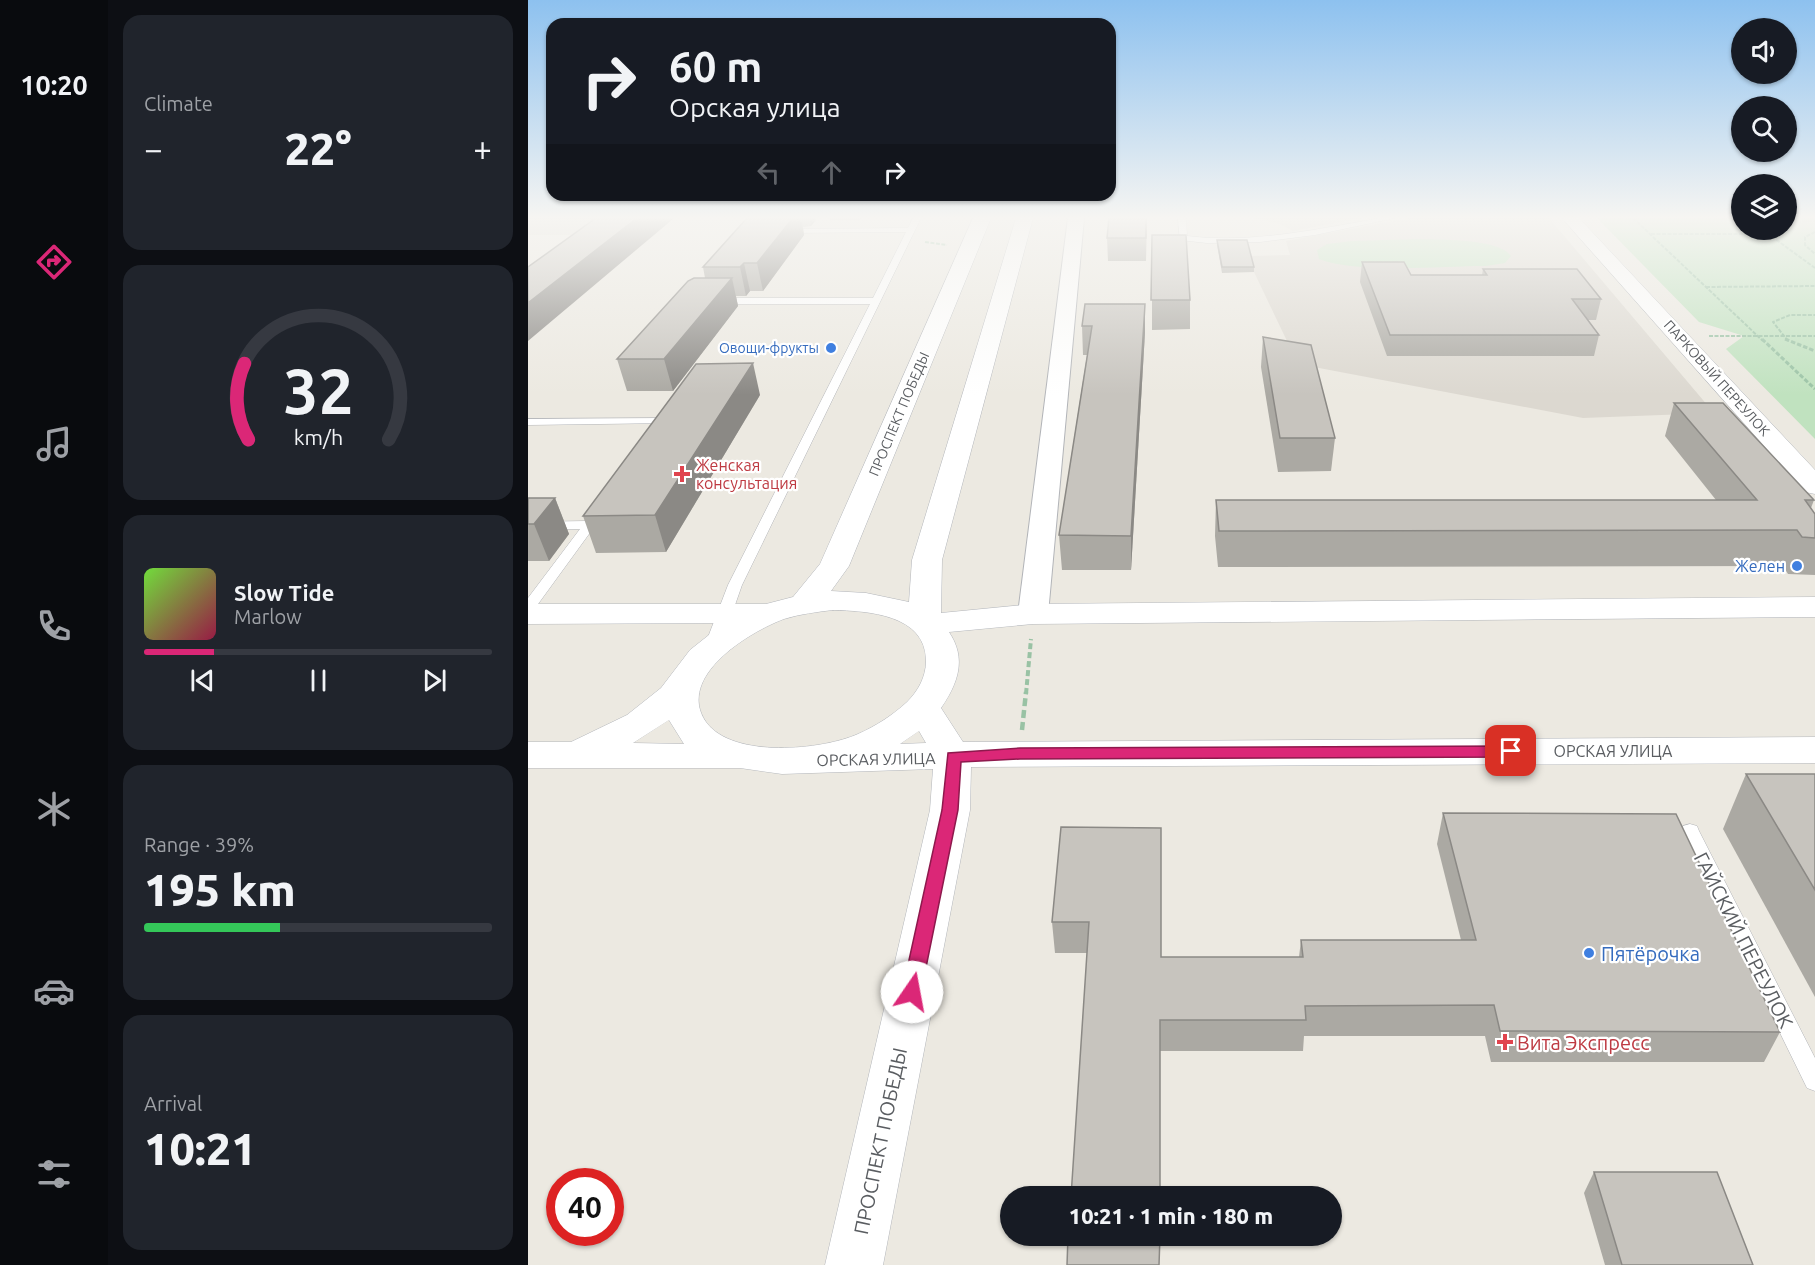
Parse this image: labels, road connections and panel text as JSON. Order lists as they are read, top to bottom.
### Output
{
  "streets": {
    "street": ["ПАРКОВЫЙ ПЕРЕУЛОК", "ПРОСПЕКТ ПОБЕДЫ", "ОРСКАЯ УЛИЦА"],
    "lane": ["ГАЙСКИЙ ПЕРЕУЛОК"]
  },
  "crossings": [
    ["ПРОСПЕКТ ПОБЕДЫ", "ОРСКАЯ УЛИЦА"]
  ],
  "places": {
    "other": ["Овощи-фрукты", "Желен", "Пятёрочка"],
    "health": ["Женская консультация", "Вита Экспресс"]
  },
  "page": {
    "tabs": "10:20",
    "tile": [
      "Climate",
      ["Range · 39%", "195 km"],
      ["Arrival", "10:21"]
    ],
    "turn": ["60 m", "Орская улица"],
    "heat": ["−", "22°", "+"],
    "song": ["Slow Tide", "Marlow"],
    "limit": "40",
    "trip": "10:21 · 1 min · 180 m",
    "gauge": ["32", "km/h"]
  }
}
